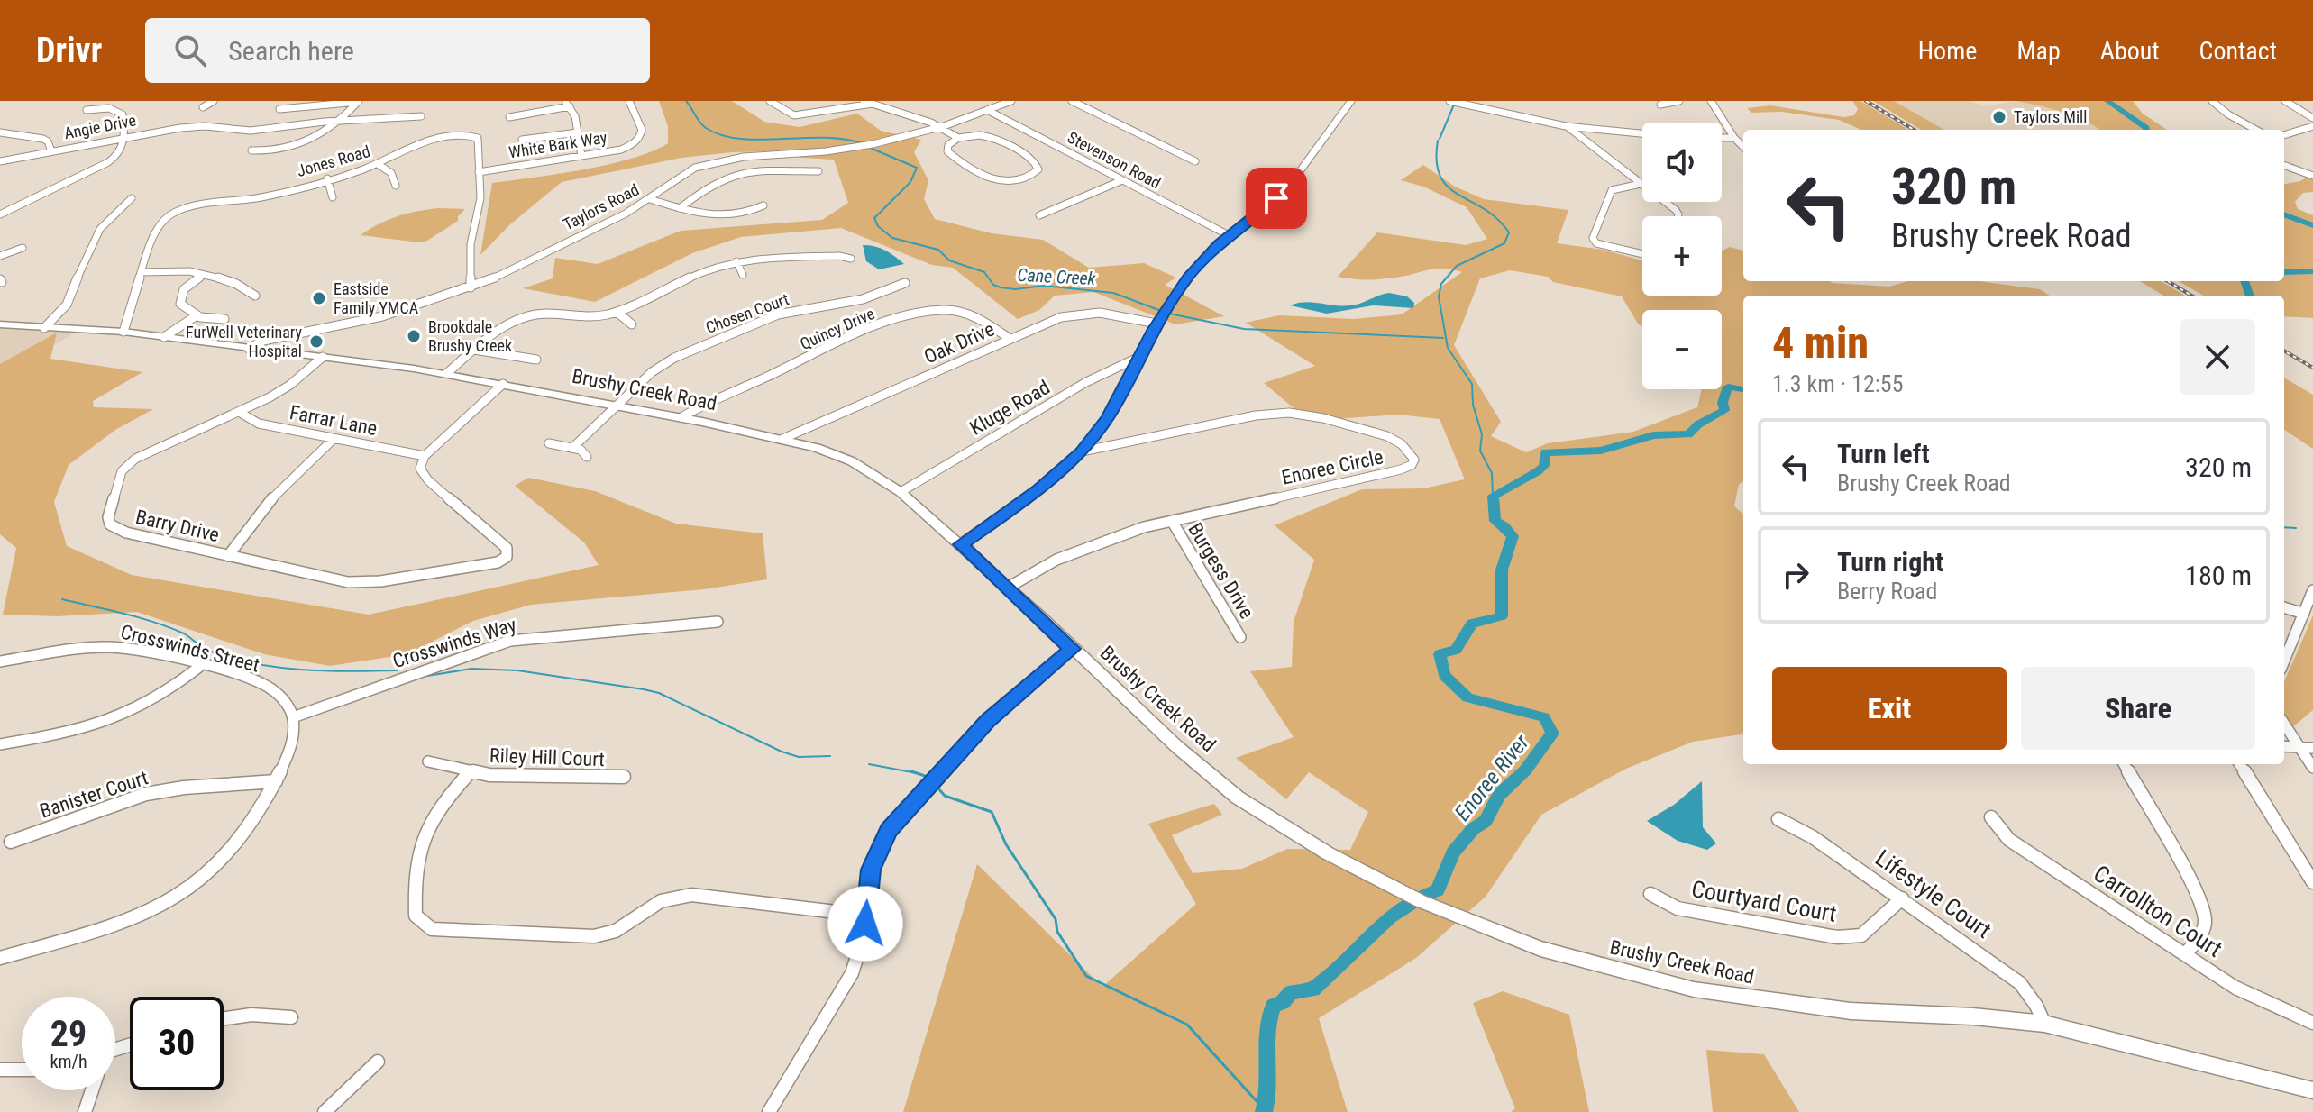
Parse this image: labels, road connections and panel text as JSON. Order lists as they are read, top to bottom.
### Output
{
  "streets": {
    "main road": ["Brushy Creek Road"],
    "street": [
      "Angie Drive",
      "White Bark Way",
      "Stevenson Road",
      "Jones Road",
      "Taylors Road",
      "Chosen Court",
      "Quincy Drive",
      "Oak Drive",
      "Kluge Road",
      "Farrar Lane",
      "Enoree Circle",
      "Barry Drive",
      "Burgess Drive",
      "Crosswinds Way",
      "Crosswinds Street",
      "Riley Hill Court",
      "Banister Court",
      "Lifestyle Court",
      "Courtyard Court",
      "Carrollton Court"
    ]
  },
  "crossings": [
    ["White Bark Way", "Jones Road"],
    ["Stevenson Road", "Taylors Road"],
    ["Jones Road", "Taylors Road"],
    ["Jones Road", "Brushy Creek Road"],
    ["Taylors Road", "Brushy Creek Road"],
    ["Chosen Court", "Brushy Creek Road"],
    ["Quincy Drive", "Oak Drive"],
    ["Quincy Drive", "Brushy Creek Road"],
    ["Oak Drive", "Brushy Creek Road"],
    ["Brushy Creek Road", "Kluge Road"],
    ["Brushy Creek Road", "Enoree Circle"],
    ["Brushy Creek Road", "Barry Drive"],
    ["Brushy Creek Road", "Lifestyle Court"],
    ["Farrar Lane", "Barry Drive"],
    ["Enoree Circle", "Burgess Drive"],
    ["Crosswinds Way", "Crosswinds Street"],
    ["Lifestyle Court", "Courtyard Court"]
  ],
  "water": ["Cane Creek", "Enoree River"],
  "places": [
    "Taylors Mill",
    "Eastside Family YMCA",
    "Brookdale Brushy Creek",
    "FurWell Veterinary Hospital"
  ],
  "page": {
    "header": "Drivr",
    "search": "Search here",
    "nav": [
      "Home",
      "Map",
      "About",
      "Contact"
    ],
    "map_buttons": ["+", "−"],
    "turn": ["320 m", "Brushy Creek Road"],
    "heading": ["4 min", "1.3 km · 12:55"],
    "list": [
      {
        "name": "Turn left",
        "note": "Brushy Creek Road",
        "value": "320 m"
      },
      {
        "name": "Turn right",
        "note": "Berry Road",
        "value": "180 m"
      }
    ],
    "buttons": ["Exit", "Share"],
    "speed": "29 km/h",
    "limit": "30"
  }
}
